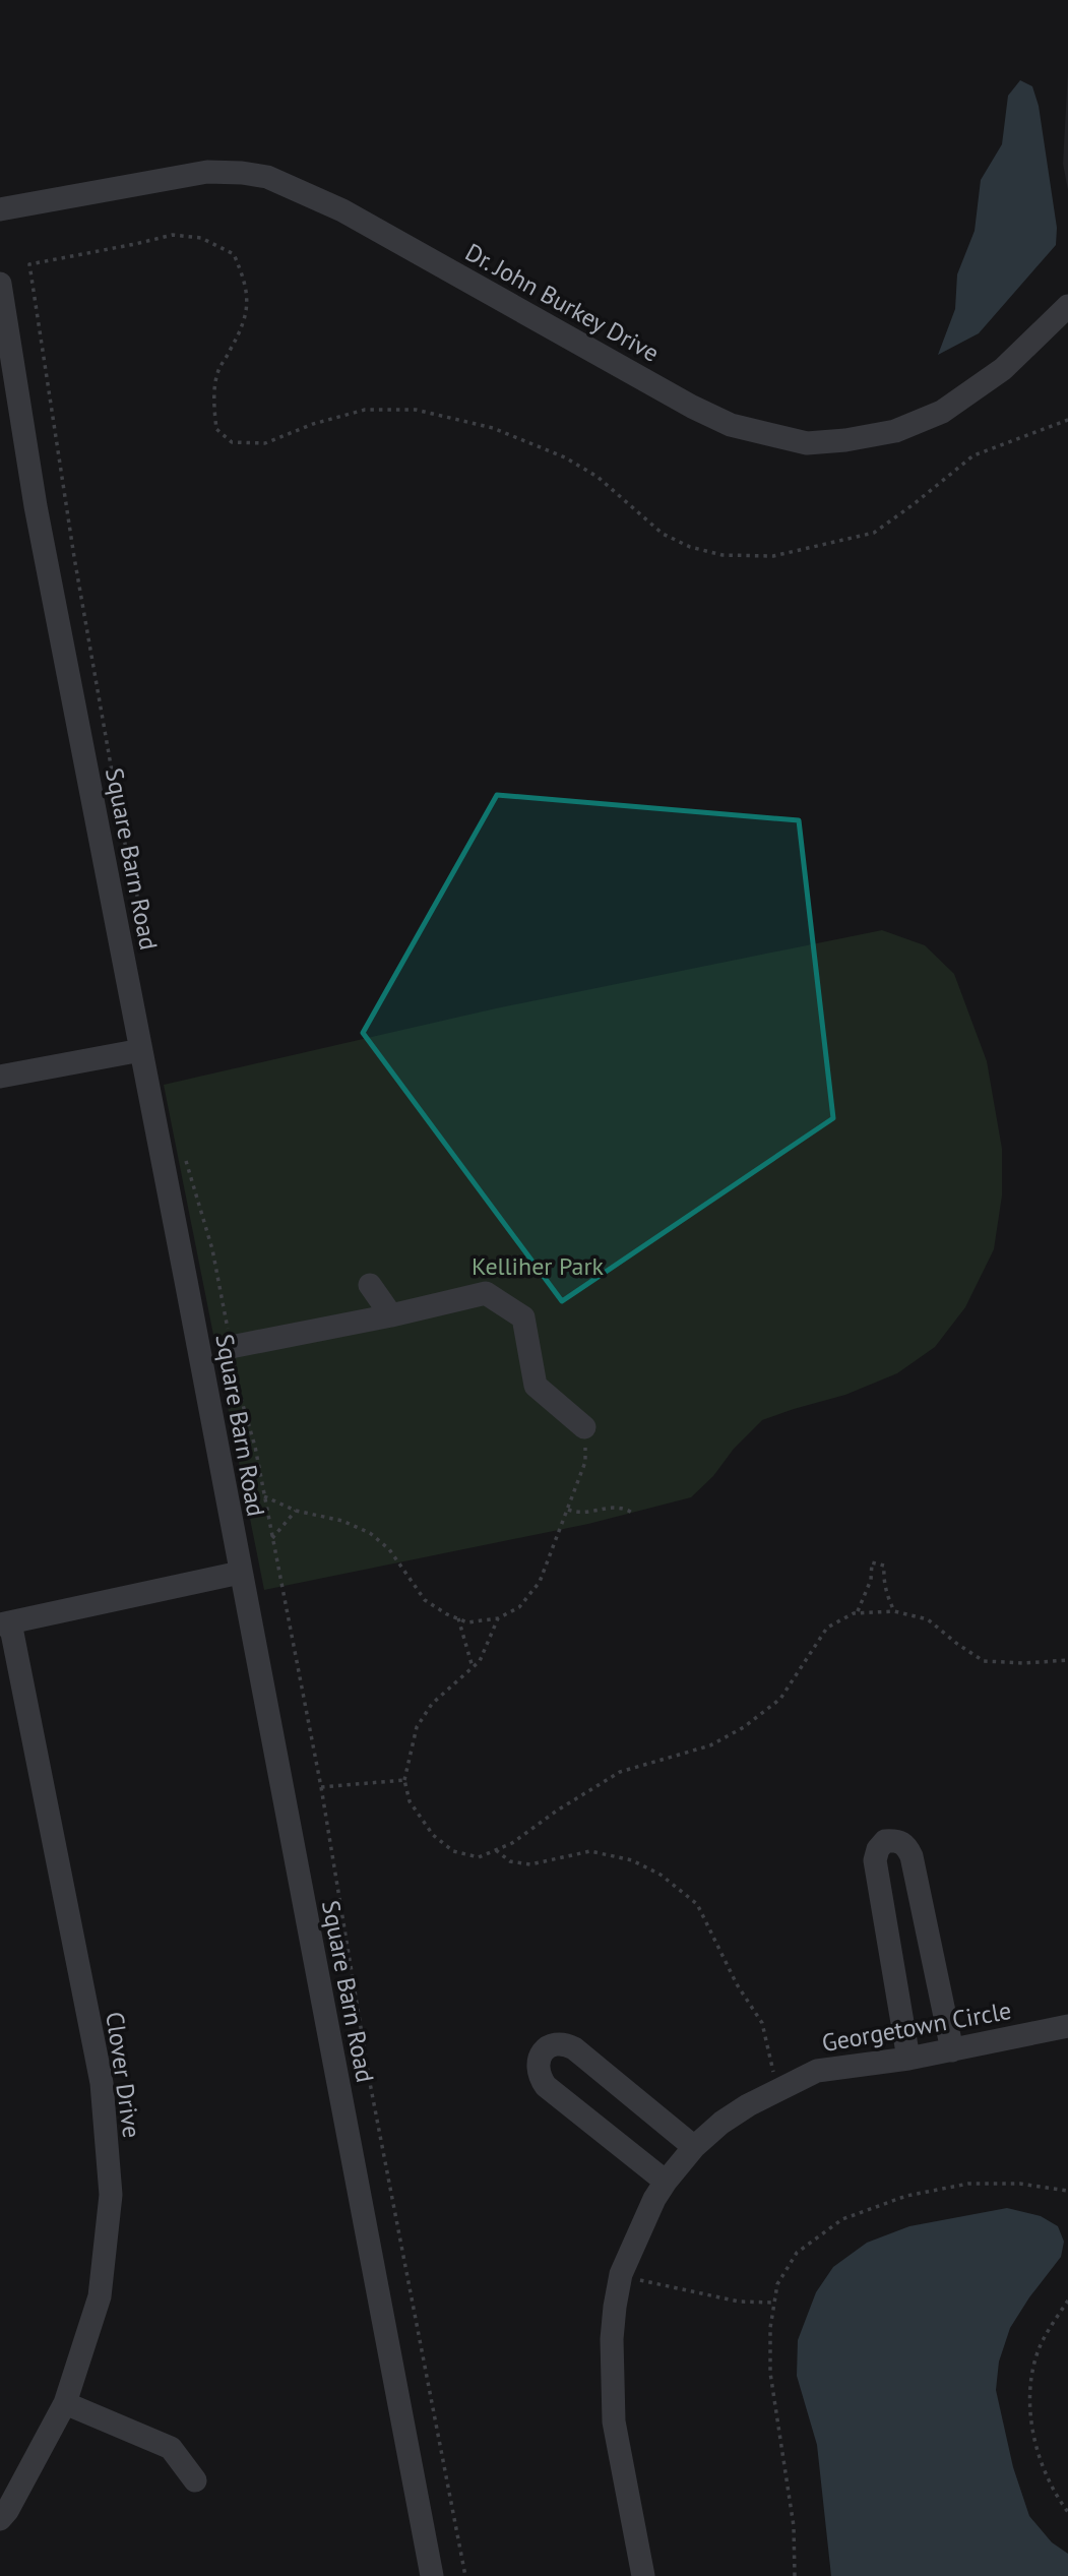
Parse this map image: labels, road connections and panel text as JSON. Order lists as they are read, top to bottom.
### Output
{
  "streets": {
    "street": [
      "Dr. John Burkey Drive",
      "Square Barn Road",
      "Georgetown Circle",
      "Clover Drive"
    ]
  },
  "parks": ["Kelliher Park"]
}
